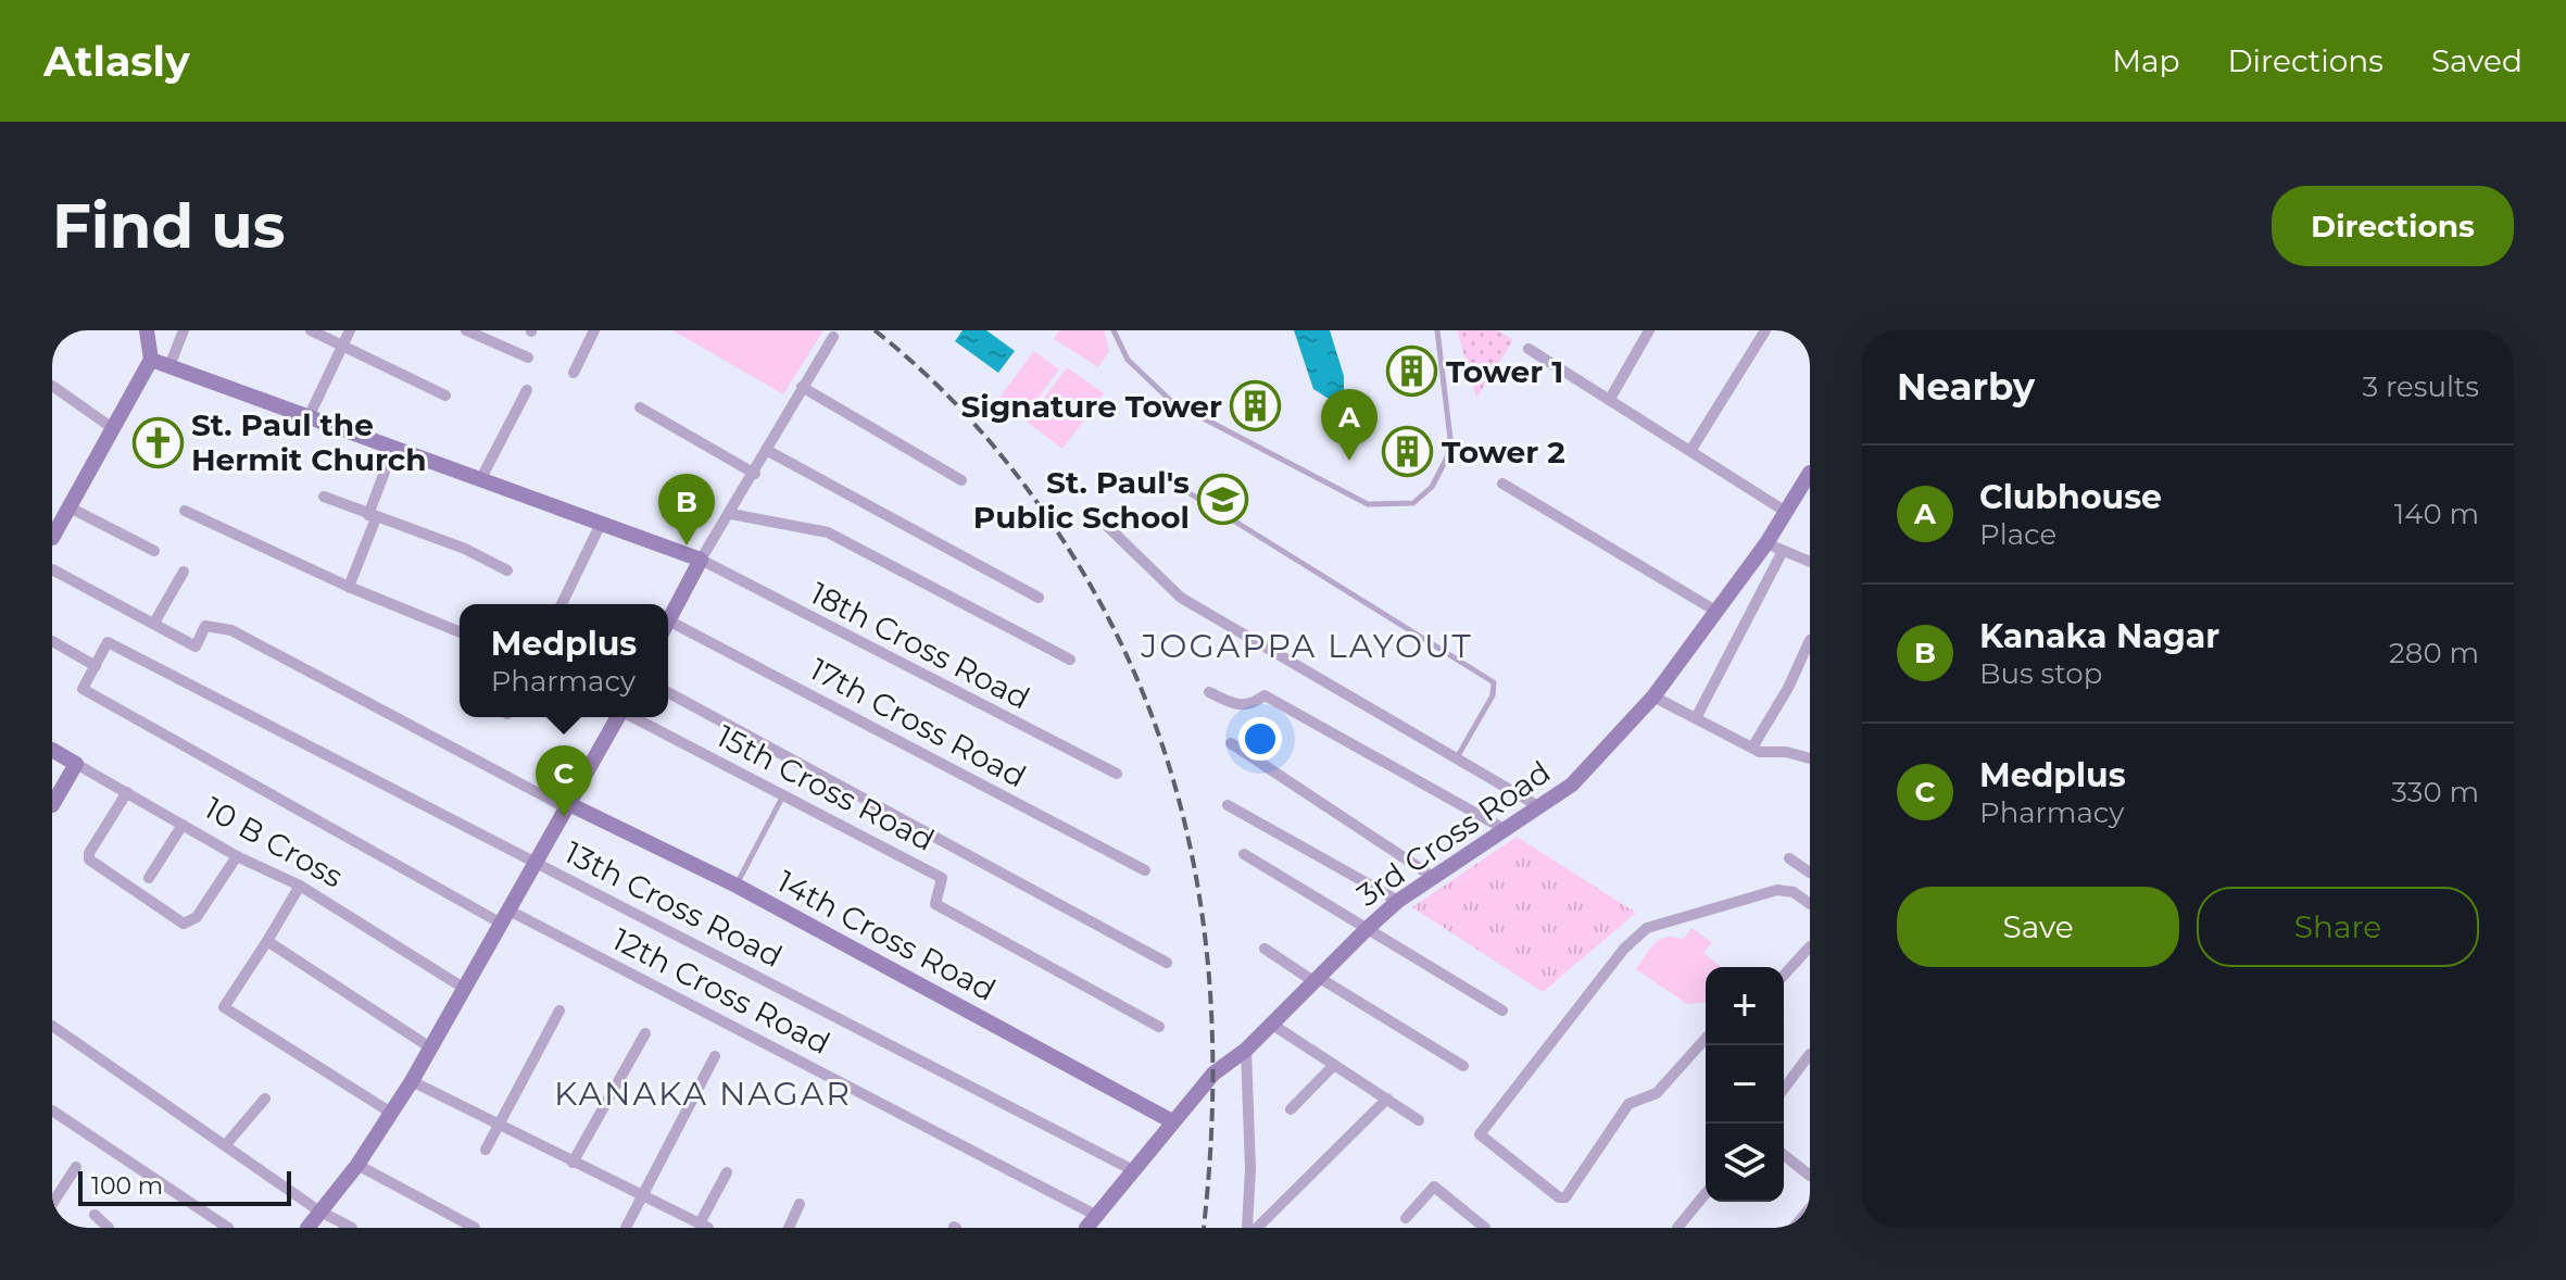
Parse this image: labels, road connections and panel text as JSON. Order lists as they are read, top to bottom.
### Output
{
  "streets": {
    "street": [
      "18th Cross Road",
      "17th Cross Road",
      "15th Cross Road",
      "3rd Cross Road",
      "10 B Cross",
      "13th Cross Road",
      "14th Cross Road",
      "12th Cross Road"
    ]
  },
  "crossings": [
    ["3rd Cross Road", "13th Cross Road"],
    ["3rd Cross Road", "14th Cross Road"],
    ["3rd Cross Road", "12th Cross Road"],
    ["13th Cross Road", "12th Cross Road"]
  ],
  "districts": ["JOGAPPA LAYOUT", "KANAKA NAGAR"],
  "places": {
    "building": ["Tower 1", "Signature Tower", "Tower 2"],
    "church": ["St. Paul the Hermit Church"],
    "school or university": ["St. Paul's Public School"]
  },
  "scale_bar": "100 m",
  "page": {
    "header": "Atlasly",
    "nav": ["Map", "Directions", "Saved"],
    "buttons": [
      "Directions",
      ["Save", "Share"]
    ],
    "title": "Find us",
    "heading": ["Nearby", "3 results"],
    "pins": ["A", "B", "C"],
    "list": [
      {
        "mark": "A",
        "name": "Clubhouse",
        "note": "Place",
        "value": "140 m"
      },
      {
        "mark": "B",
        "name": "Kanaka Nagar",
        "note": "Bus stop",
        "value": "280 m"
      },
      {
        "mark": "C",
        "name": "Medplus",
        "note": "Pharmacy",
        "value": "330 m"
      }
    ],
    "popup": ["Medplus", "Pharmacy"],
    "map_buttons": ["+", "−"],
    "scale": "100 m"
  }
}
